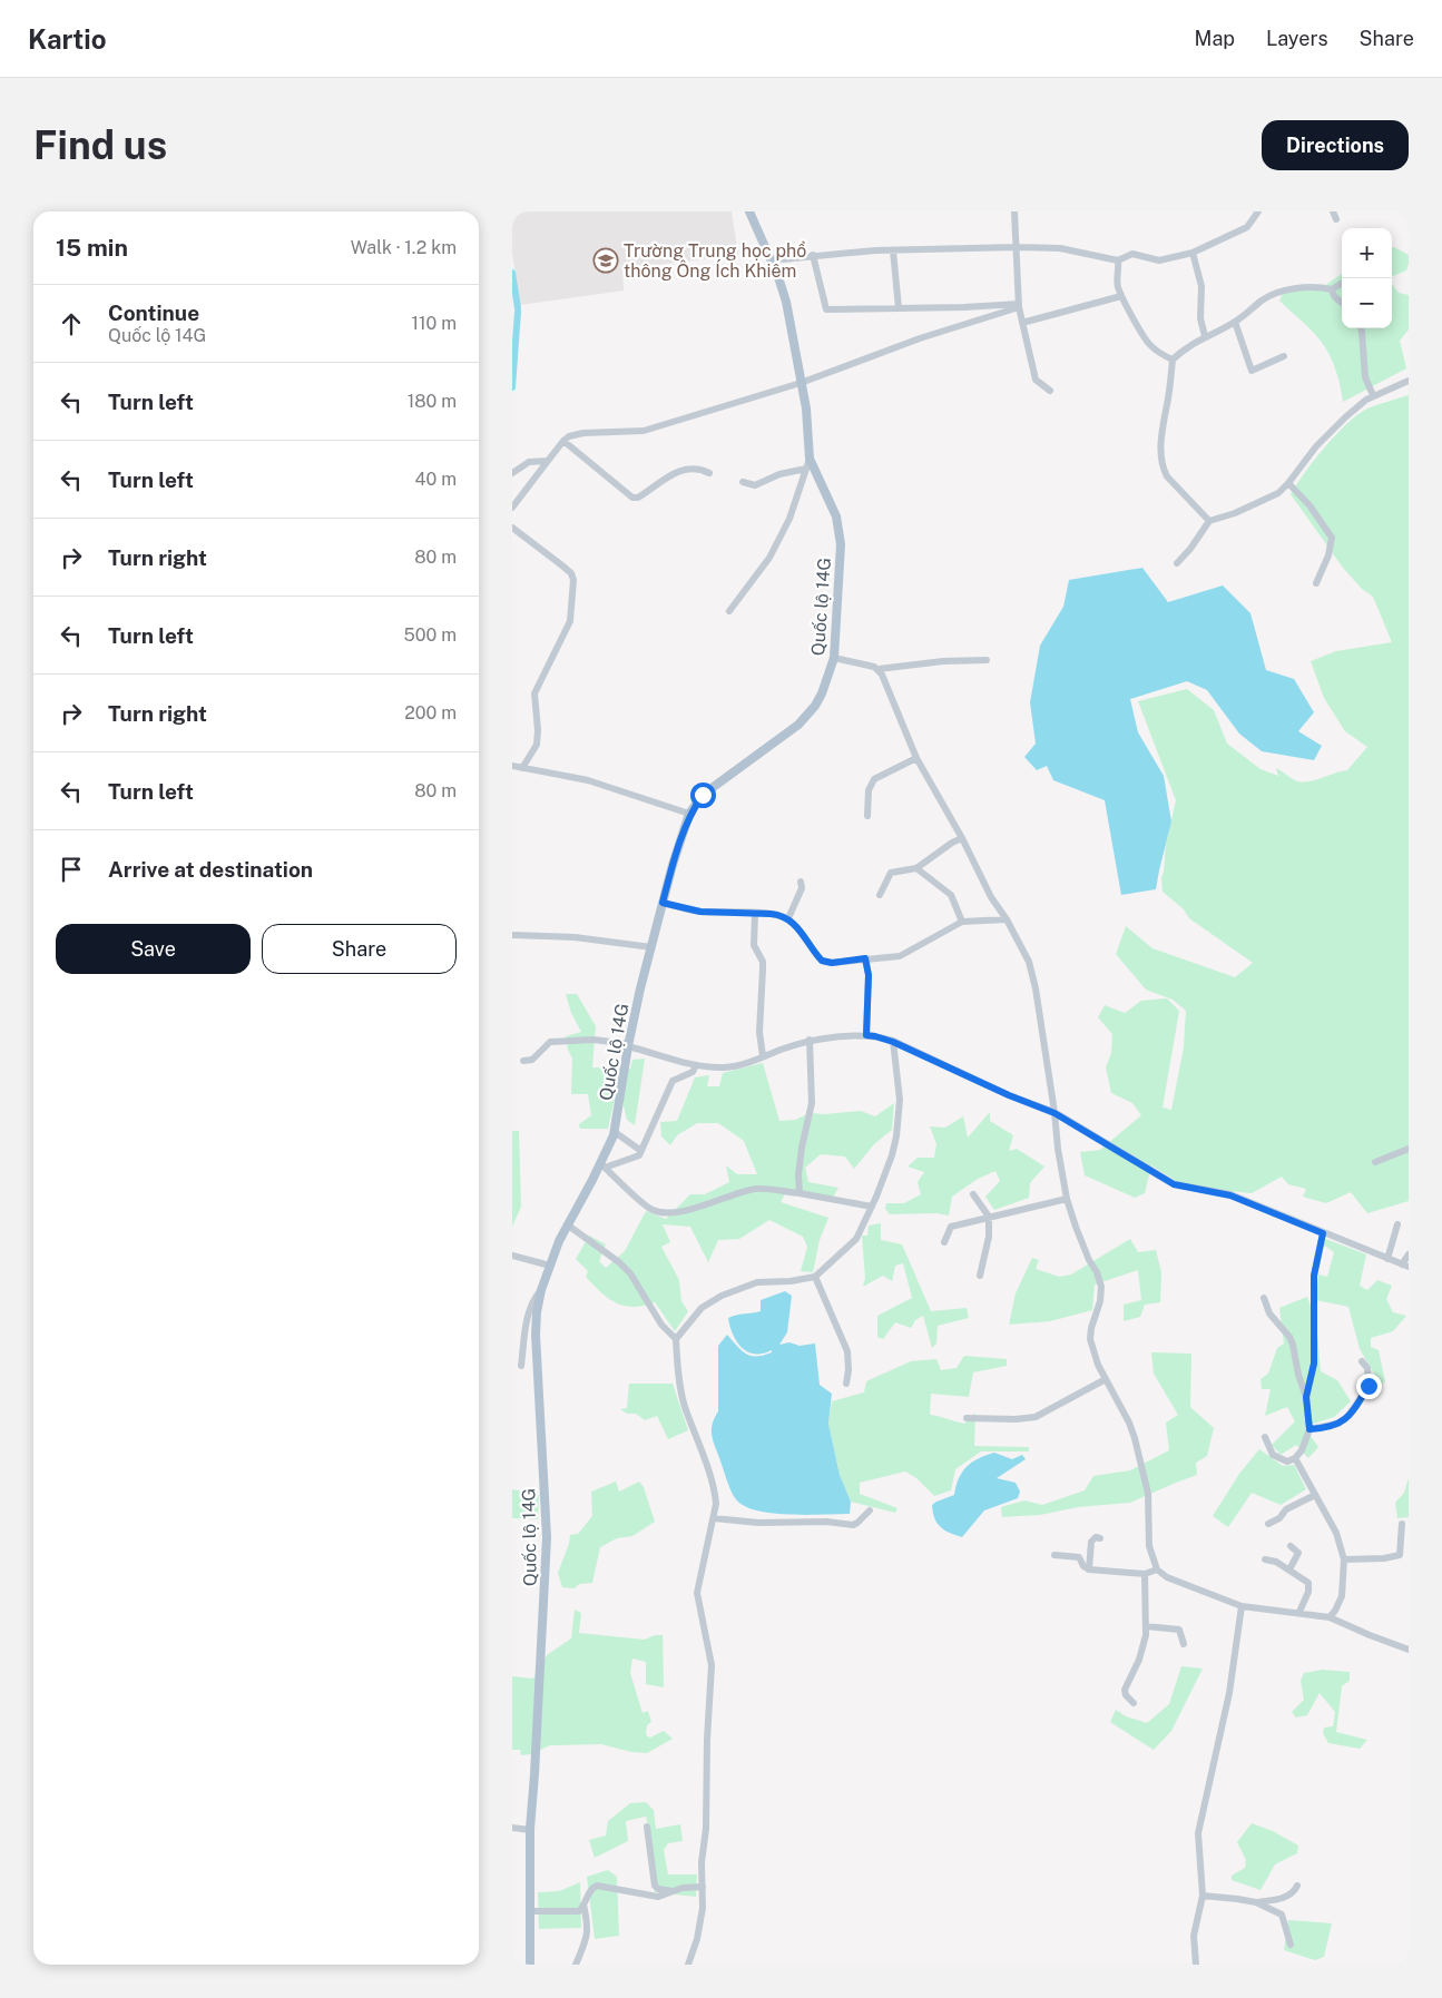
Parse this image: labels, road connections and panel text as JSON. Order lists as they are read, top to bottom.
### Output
{
  "streets": {
    "main road": ["Quốc lộ 14G"]
  },
  "places": {
    "school or university": ["Trường Trung học phổ thông Ông Ích Khiêm"]
  },
  "page": {
    "header": "Kartio",
    "nav": ["Map", "Layers", "Share"],
    "buttons": [
      "Directions",
      ["Save", "Share"]
    ],
    "title": "Find us",
    "heading": ["15 min", "Walk · 1.2 km"],
    "map_buttons": ["+", "−"],
    "list": [
      ["Continue", "Quốc lộ 14G", "110 m"],
      ["Turn left", "180 m"],
      ["Turn left", "40 m"],
      ["Turn right", "80 m"],
      ["Turn left", "500 m"],
      ["Turn right", "200 m"],
      ["Turn left", "80 m"],
      "Arrive at destination"
    ]
  }
}
